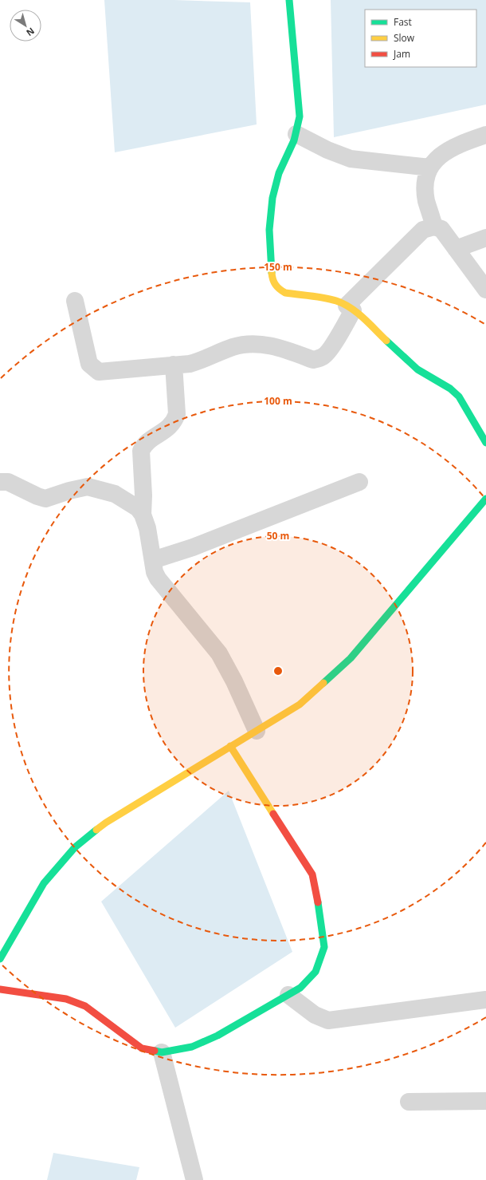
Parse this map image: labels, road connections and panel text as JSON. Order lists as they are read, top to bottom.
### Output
{
  "legend": ["Fast", "Slow", "Jam"],
  "north": "bottom right",
  "rings": ["150 m", "100 m", "50 m"]
}
